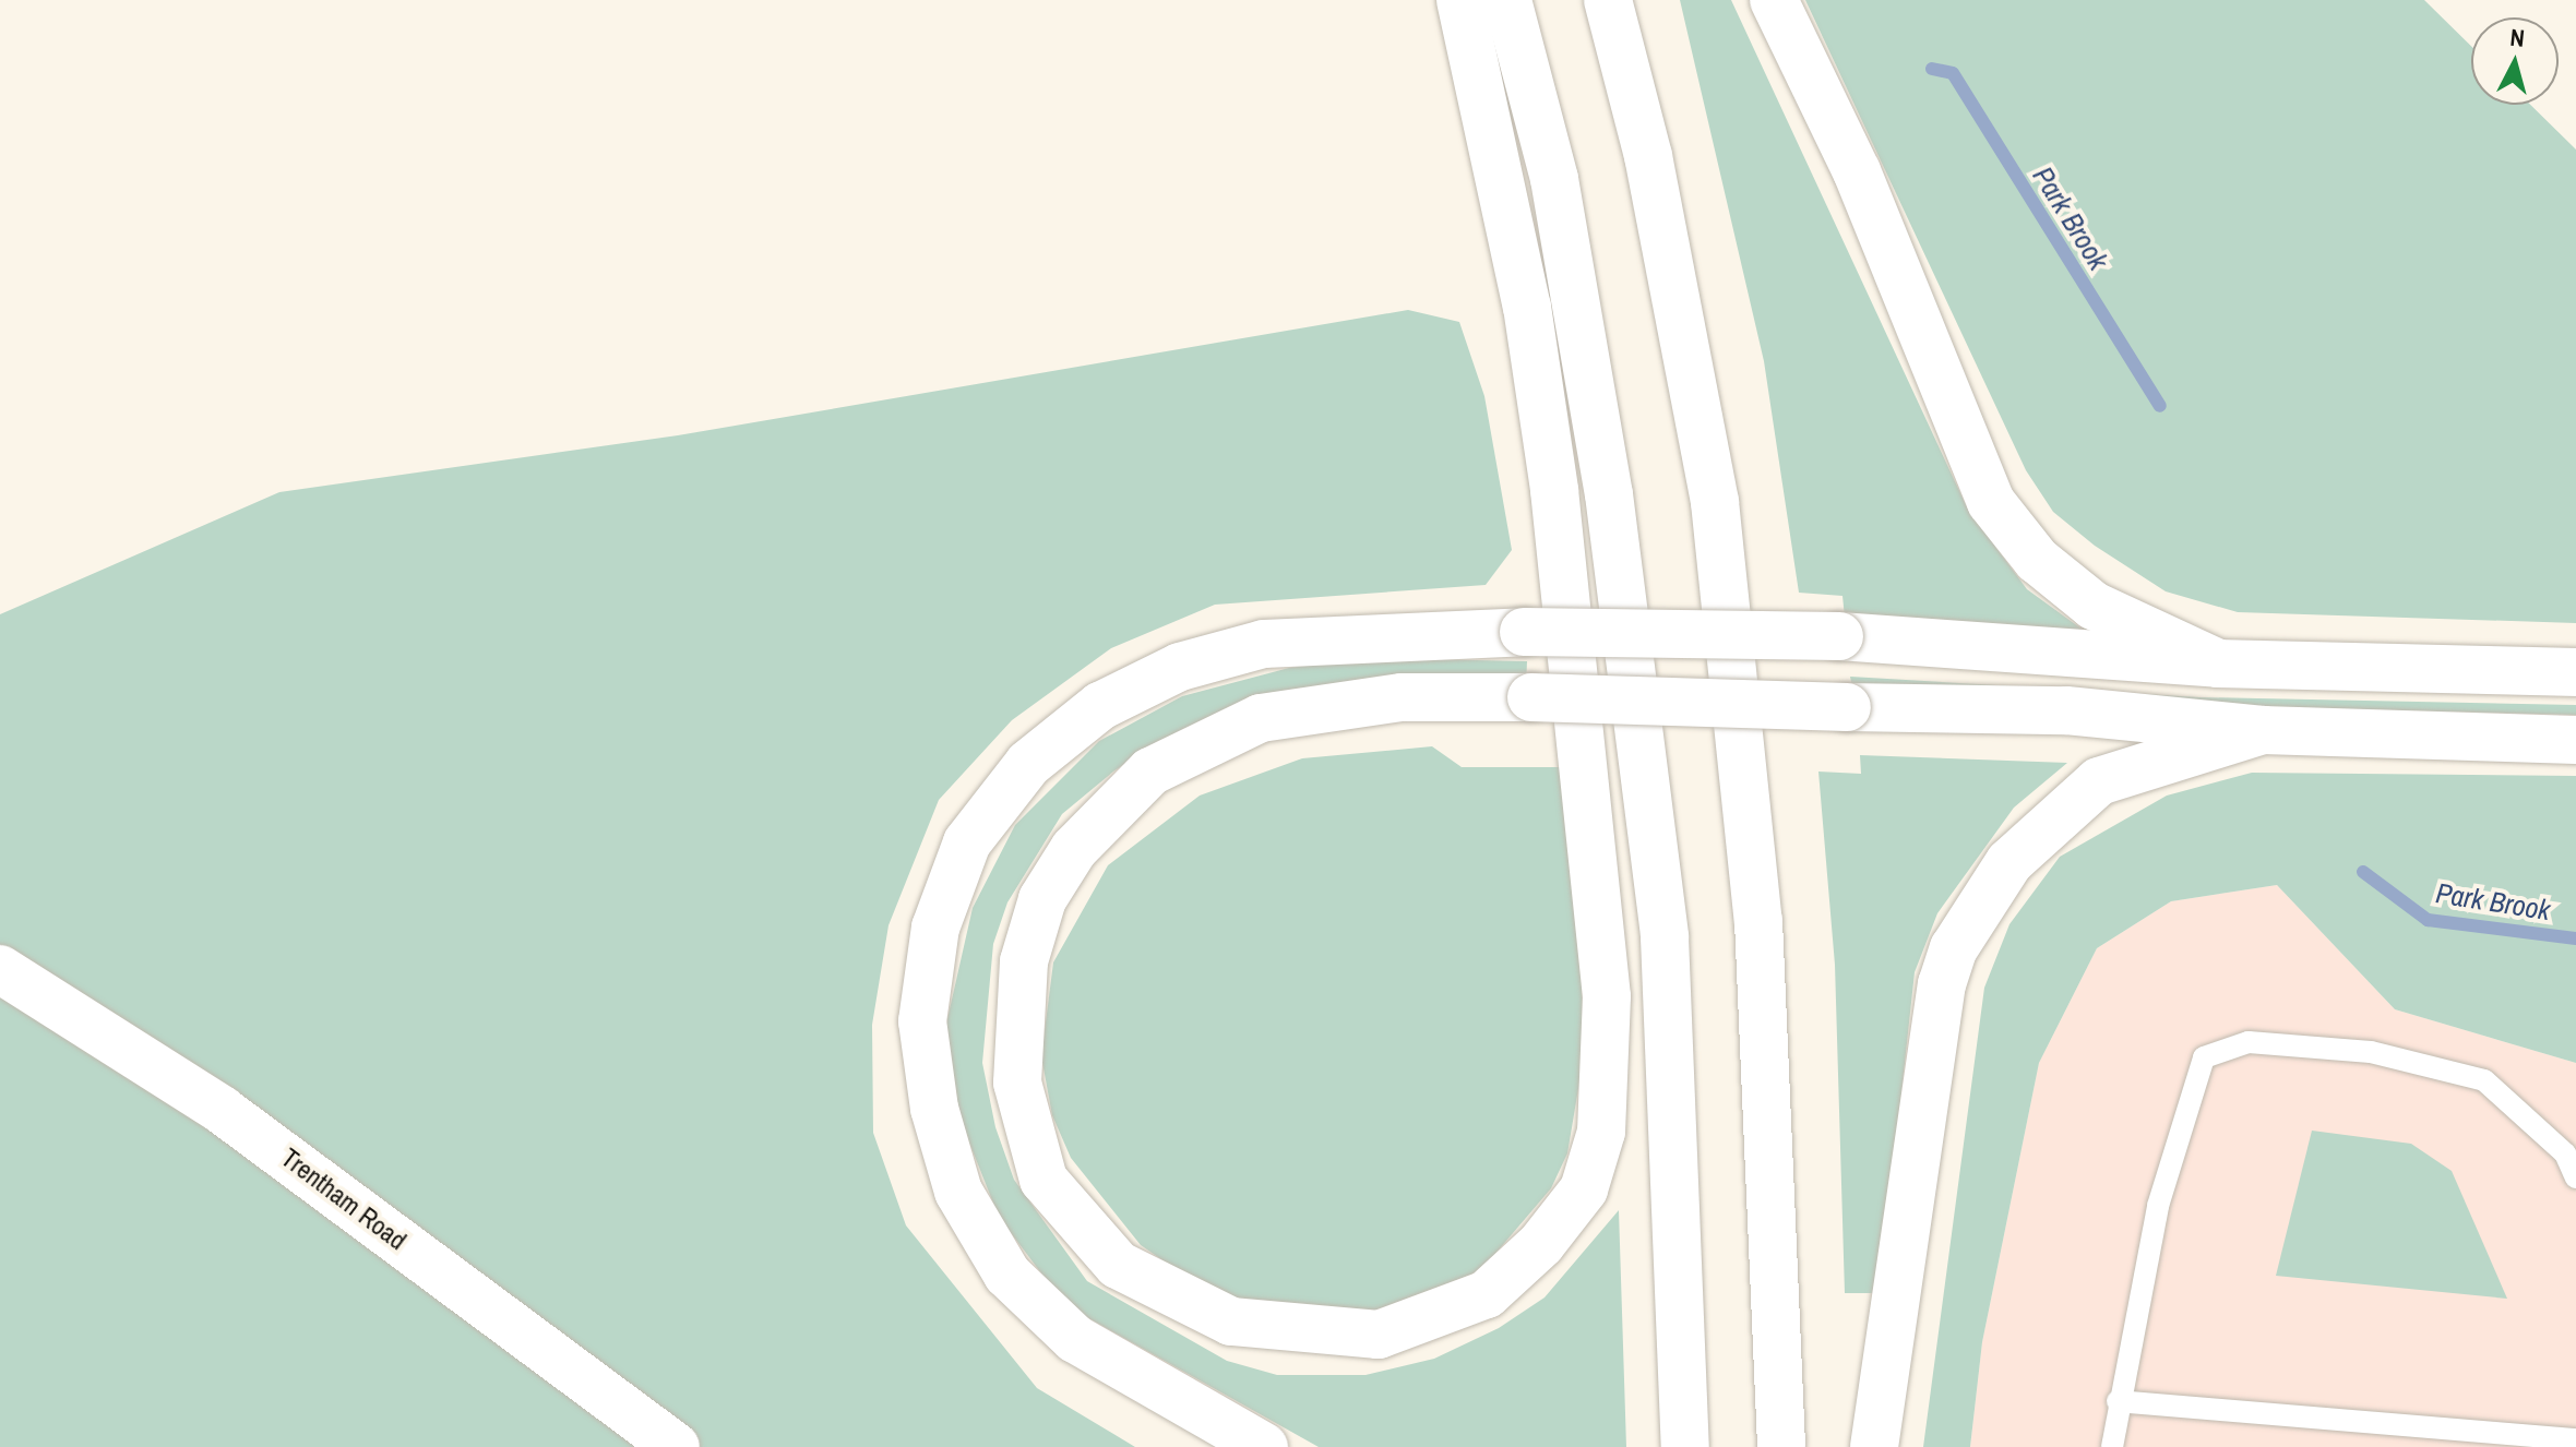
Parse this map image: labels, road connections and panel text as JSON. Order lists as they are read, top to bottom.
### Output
{
  "streets": {
    "highway": ["Trentham Road"]
  },
  "water": ["Park Brook"],
  "north": "top"
}
